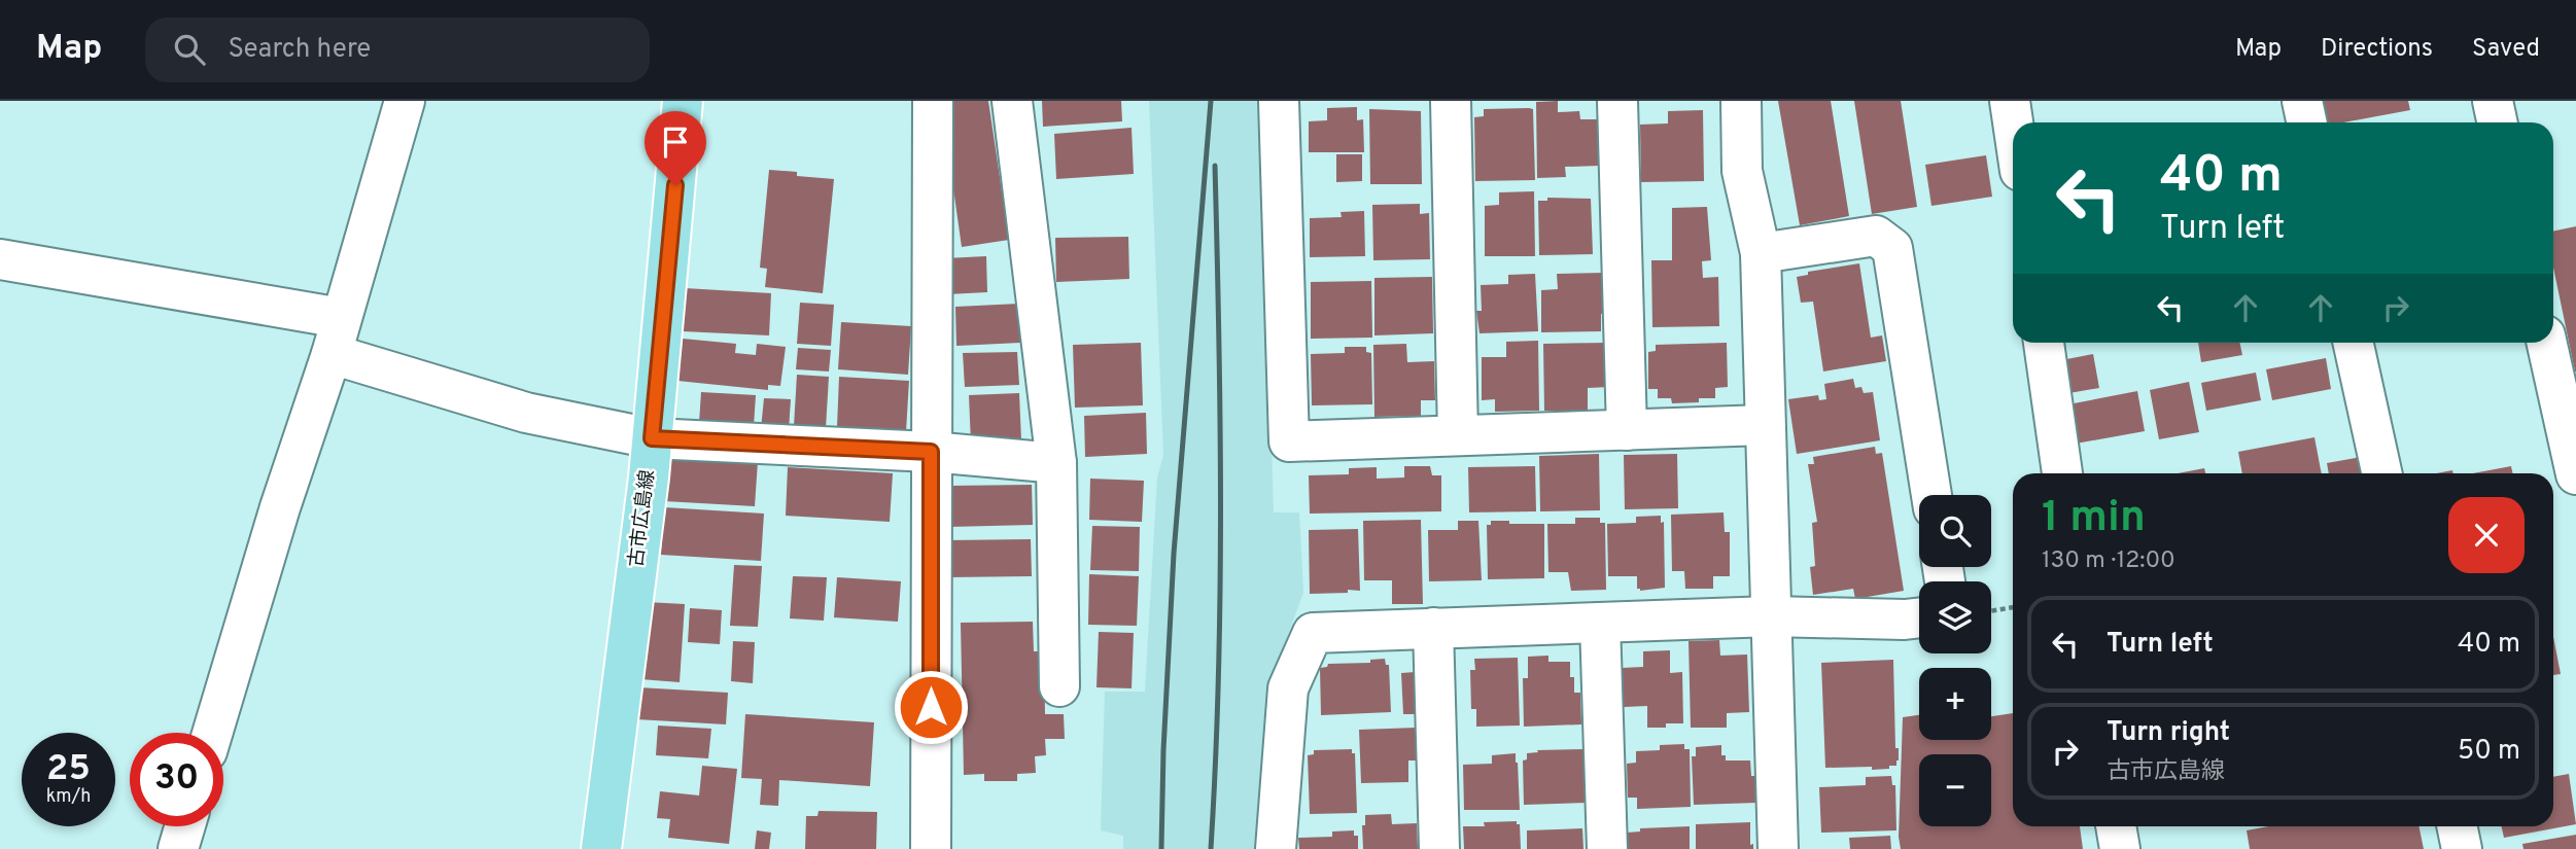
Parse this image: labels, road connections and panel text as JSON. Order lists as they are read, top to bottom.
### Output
{
  "streets": {
    "main road": ["古市広島線"]
  },
  "page": {
    "header": "Map",
    "search": "Search here",
    "nav": ["Map", "Directions", "Saved"],
    "turn": ["40 m", "Turn left"],
    "heading": ["1 min", "130 m · 12:00"],
    "map_buttons": ["+", "−"],
    "list": [
      {
        "name": "Turn left",
        "value": "40 m"
      },
      {
        "name": "Turn right",
        "note": "古市広島線",
        "value": "50 m"
      }
    ],
    "speed": "25 km/h",
    "limit": "30"
  }
}
